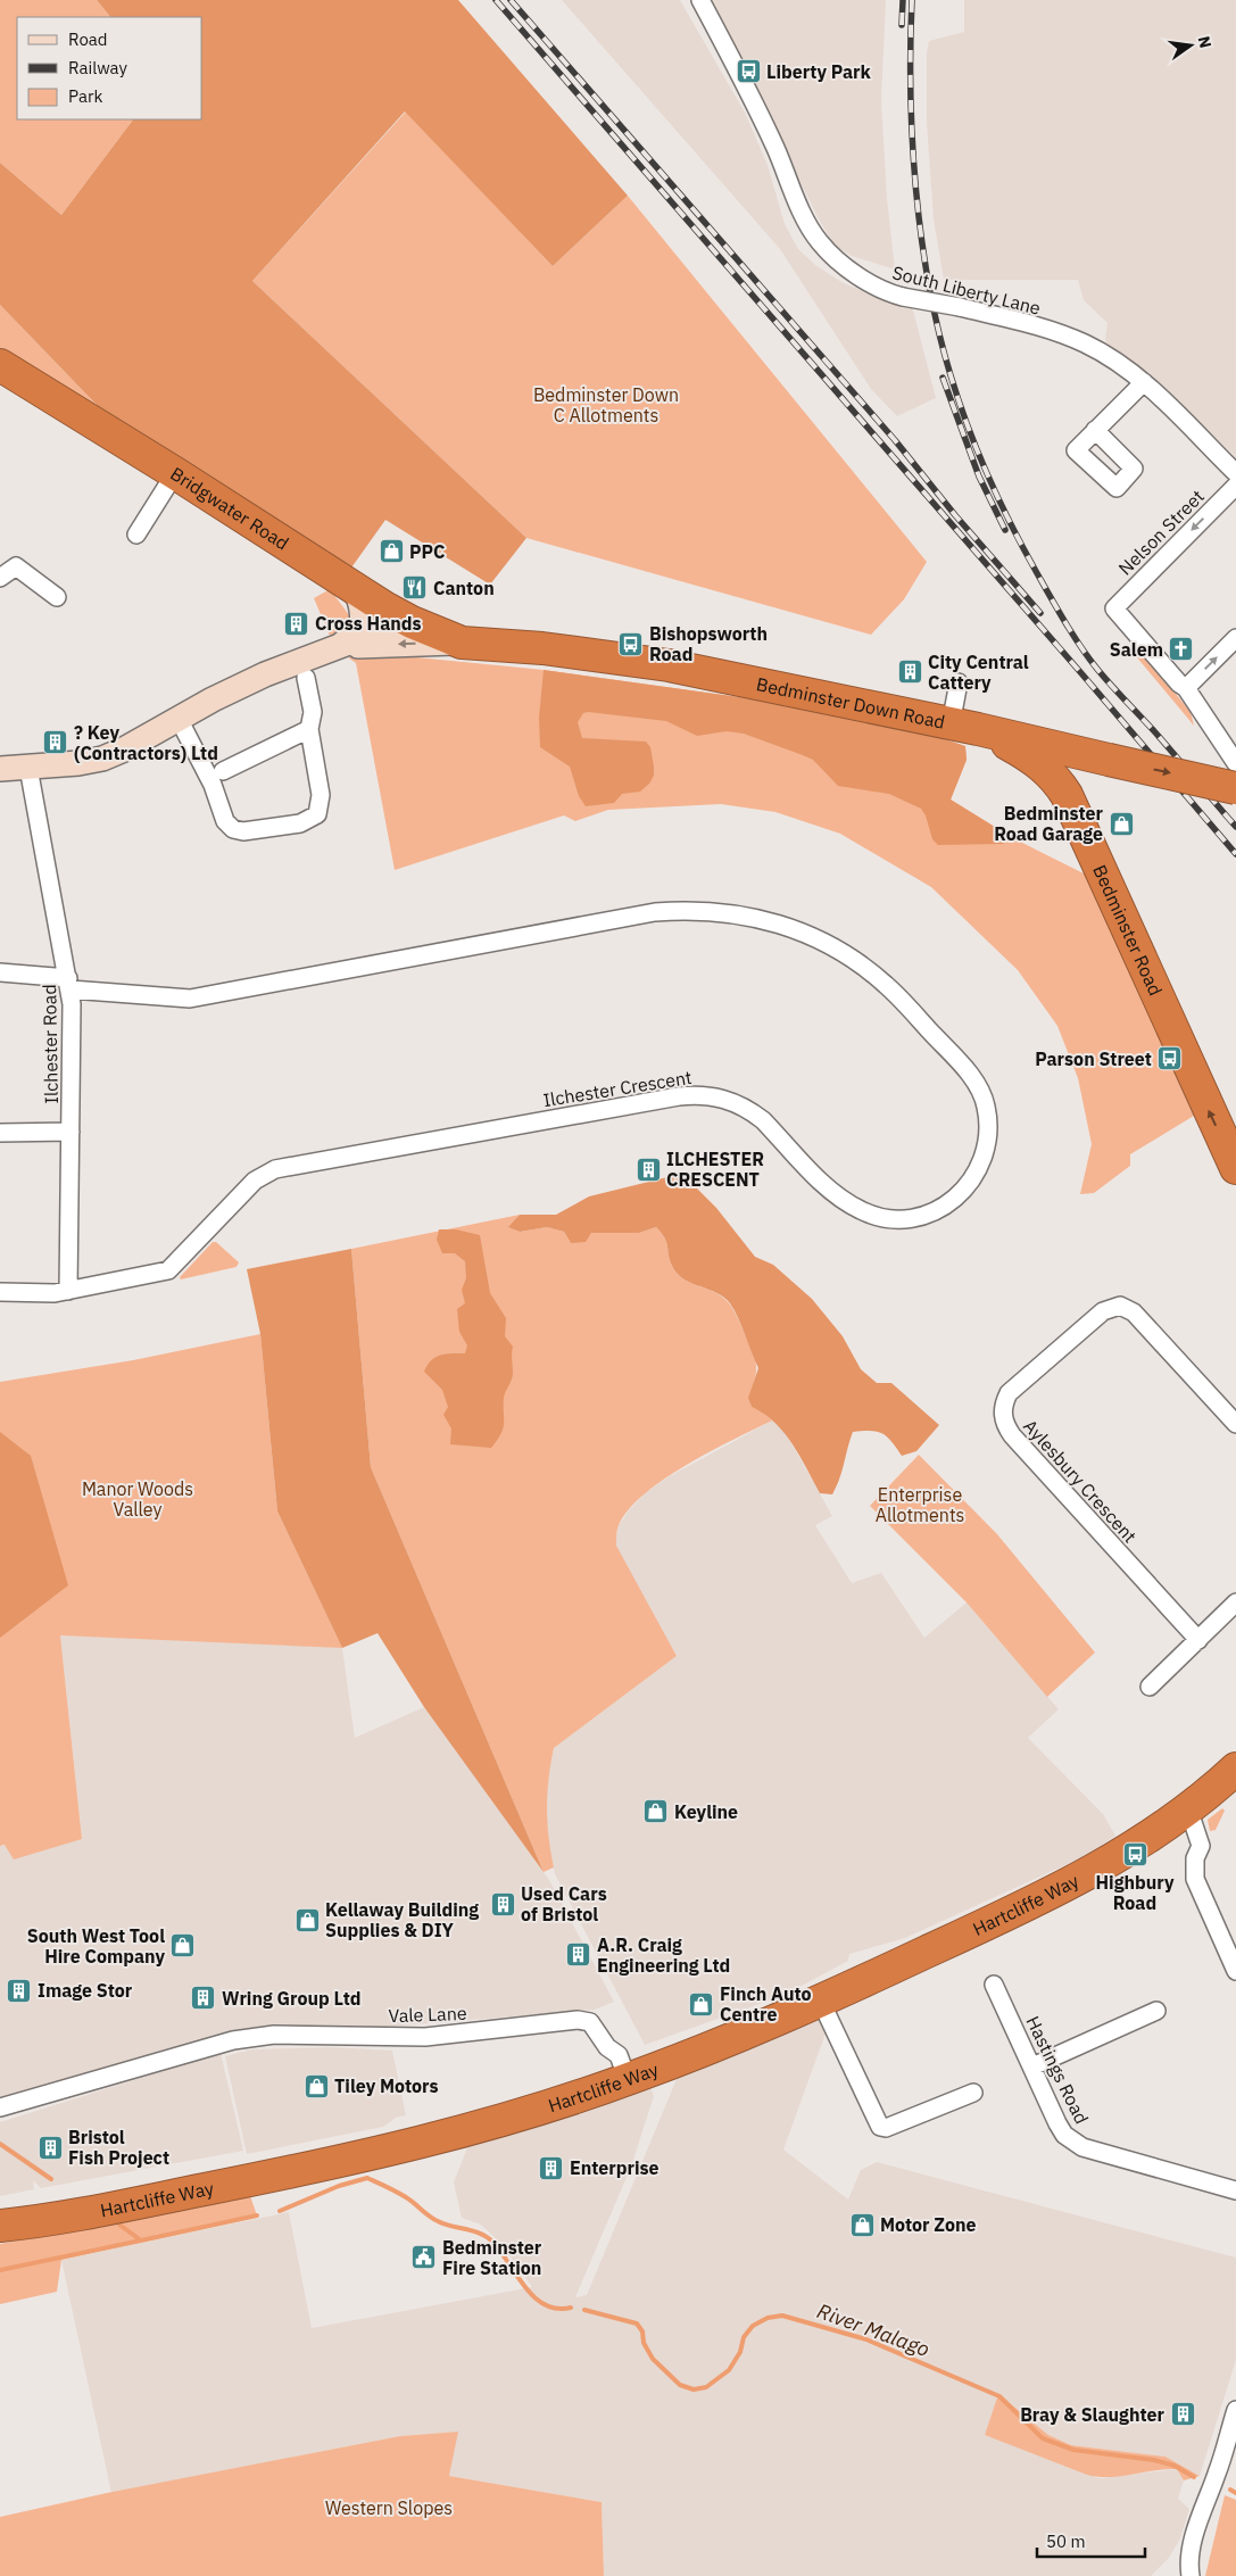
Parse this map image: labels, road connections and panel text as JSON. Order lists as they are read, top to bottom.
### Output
{
  "streets": {
    "highway": [
      "Bridgwater Road",
      "Bedminster Down Road",
      "Bedminster Road",
      "Hartcliffe Way"
    ],
    "street": [
      "South Liberty Lane",
      "Nelson Street",
      "Ilchester Road",
      "Ilchester Crescent",
      "Aylesbury Crescent",
      "Vale Lane",
      "Hastings Road"
    ]
  },
  "crossings": [
    ["Bridgwater Road", "Bedminster Down Road"],
    ["Bedminster Down Road", "Bedminster Road"],
    ["Ilchester Road", "Ilchester Crescent"],
    ["Hartcliffe Way", "Vale Lane"]
  ],
  "one_way": ["Bedminster Road"],
  "water": ["River Malago"],
  "parks": [
    "Bedminster Down C Allotments",
    "Manor Woods Valley",
    "Enterprise Allotments",
    "Western Slopes"
  ],
  "places": {
    "bus stop": [
      "Liberty Park",
      "Bishopsworth Road",
      "Parson Street",
      "Highbury Road"
    ],
    "shop": [
      "PPC",
      "Bedminster Road Garage",
      "Keyline",
      "Kellaway Building Supplies & DIY",
      "South West Tool Hire Company",
      "Finch Auto Centre",
      "Tiley Motors",
      "Motor Zone"
    ],
    "restaurant": ["Canton"],
    "building": [
      "Cross Hands",
      "City Central Cattery",
      "? Key (Contractors) Ltd",
      "ILCHESTER CRESCENT",
      "Used Cars of Bristol",
      "A.R. Craig Engineering Ltd",
      "Image Stor",
      "Wring Group Ltd",
      "Bristol Fish Project",
      "Enterprise",
      "Bray & Slaughter"
    ],
    "church": ["Salem"],
    "public building": ["Bedminster Fire Station"]
  },
  "legend": ["Road", "Railway", "Park"],
  "scale_bar": "50 m",
  "north": "right"
}
